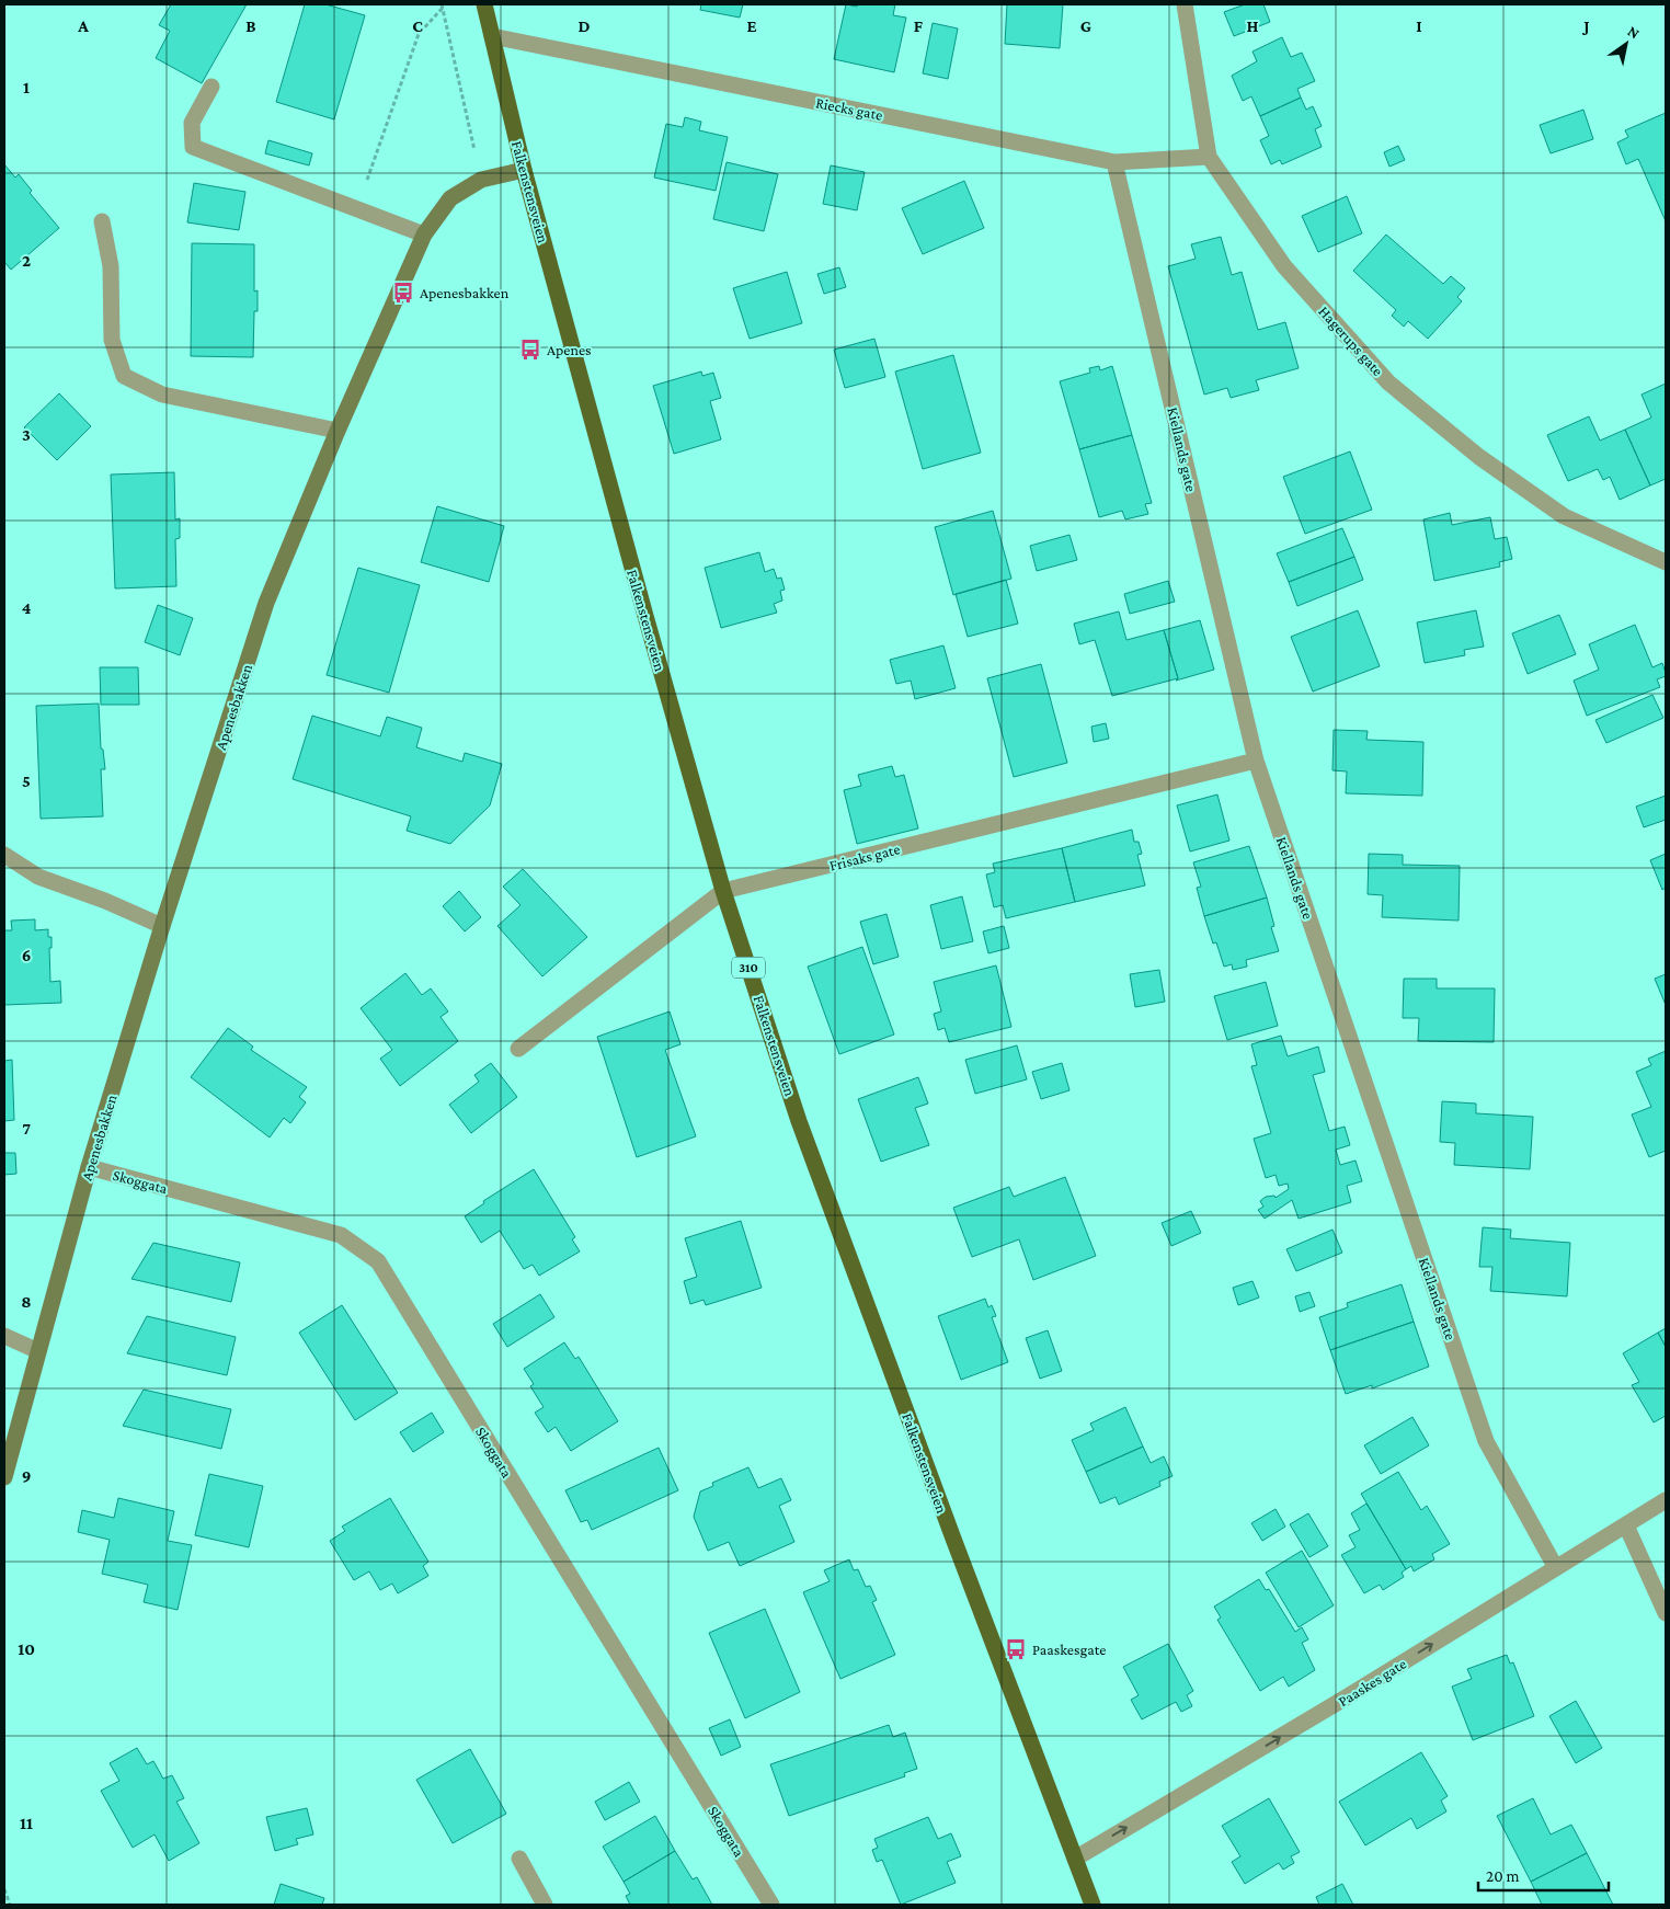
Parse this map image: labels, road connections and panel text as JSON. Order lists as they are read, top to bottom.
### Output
{
  "streets": {
    "main road": ["Falkenstensveien", "Apenesbakken", "310"],
    "street": [
      "Riecks gate",
      "Hagerups gate",
      "Kiellands gate",
      "Frisaks gate",
      "Skoggata",
      "Paaskes gate"
    ]
  },
  "crossings": [
    ["Riecks gate", "Falkenstensveien"],
    ["Riecks gate", "Hagerups gate"],
    ["Riecks gate", "Kiellands gate"],
    ["Falkenstensveien", "Apenesbakken"],
    ["Falkenstensveien", "Frisaks gate"],
    ["Falkenstensveien", "Paaskes gate"],
    ["Kiellands gate", "Frisaks gate"],
    ["Kiellands gate", "Paaskes gate"],
    ["Apenesbakken", "Skoggata"]
  ],
  "one_way": ["Paaskes gate"],
  "places": {
    "bus stop": ["Apenesbakken", "Apenes", "Paaskesgate"]
  },
  "scale_bar": "20 m",
  "north": "top right",
  "grid": {
    "columns": [
      "A",
      "B",
      "C",
      "D",
      "E",
      "F",
      "G",
      "H",
      "I",
      "J"
    ],
    "rows": [
      "1",
      "2",
      "3",
      "4",
      "5",
      "6",
      "7",
      "8",
      "9",
      "10",
      "11"
    ]
  }
}
